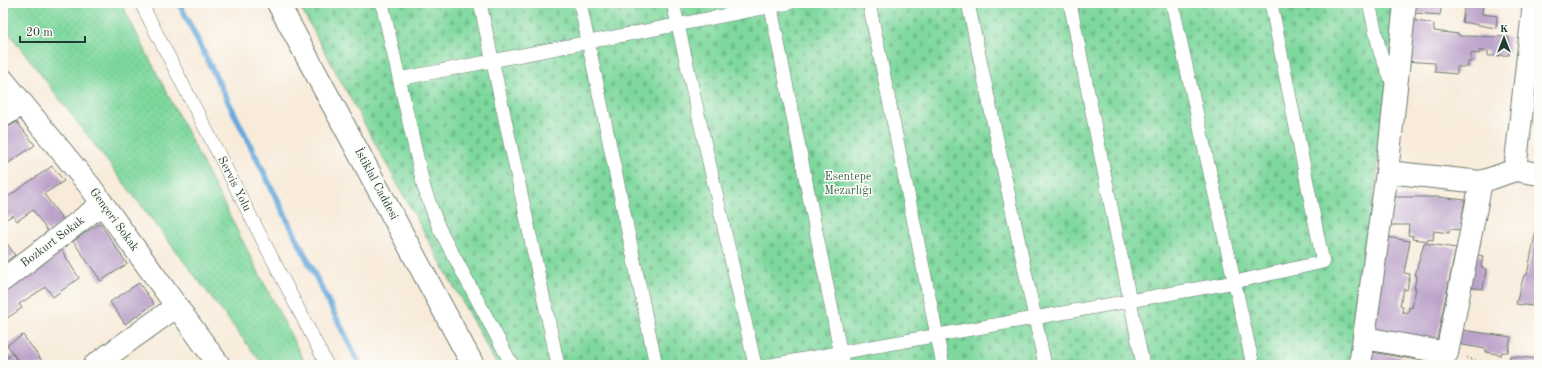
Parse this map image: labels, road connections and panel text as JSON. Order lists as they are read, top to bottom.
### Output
{
  "streets": {
    "street": ["İstiklal Caddesi", "Gençeri Sokak", "Bozkurt Sokak"],
    "lane": ["Servis Yolu"]
  },
  "crossings": [
    ["Gençeri Sokak", "Bozkurt Sokak"]
  ],
  "parks": ["Esentepe Mezarlığı"],
  "scale_bar": "20 m",
  "north": "top"
}
